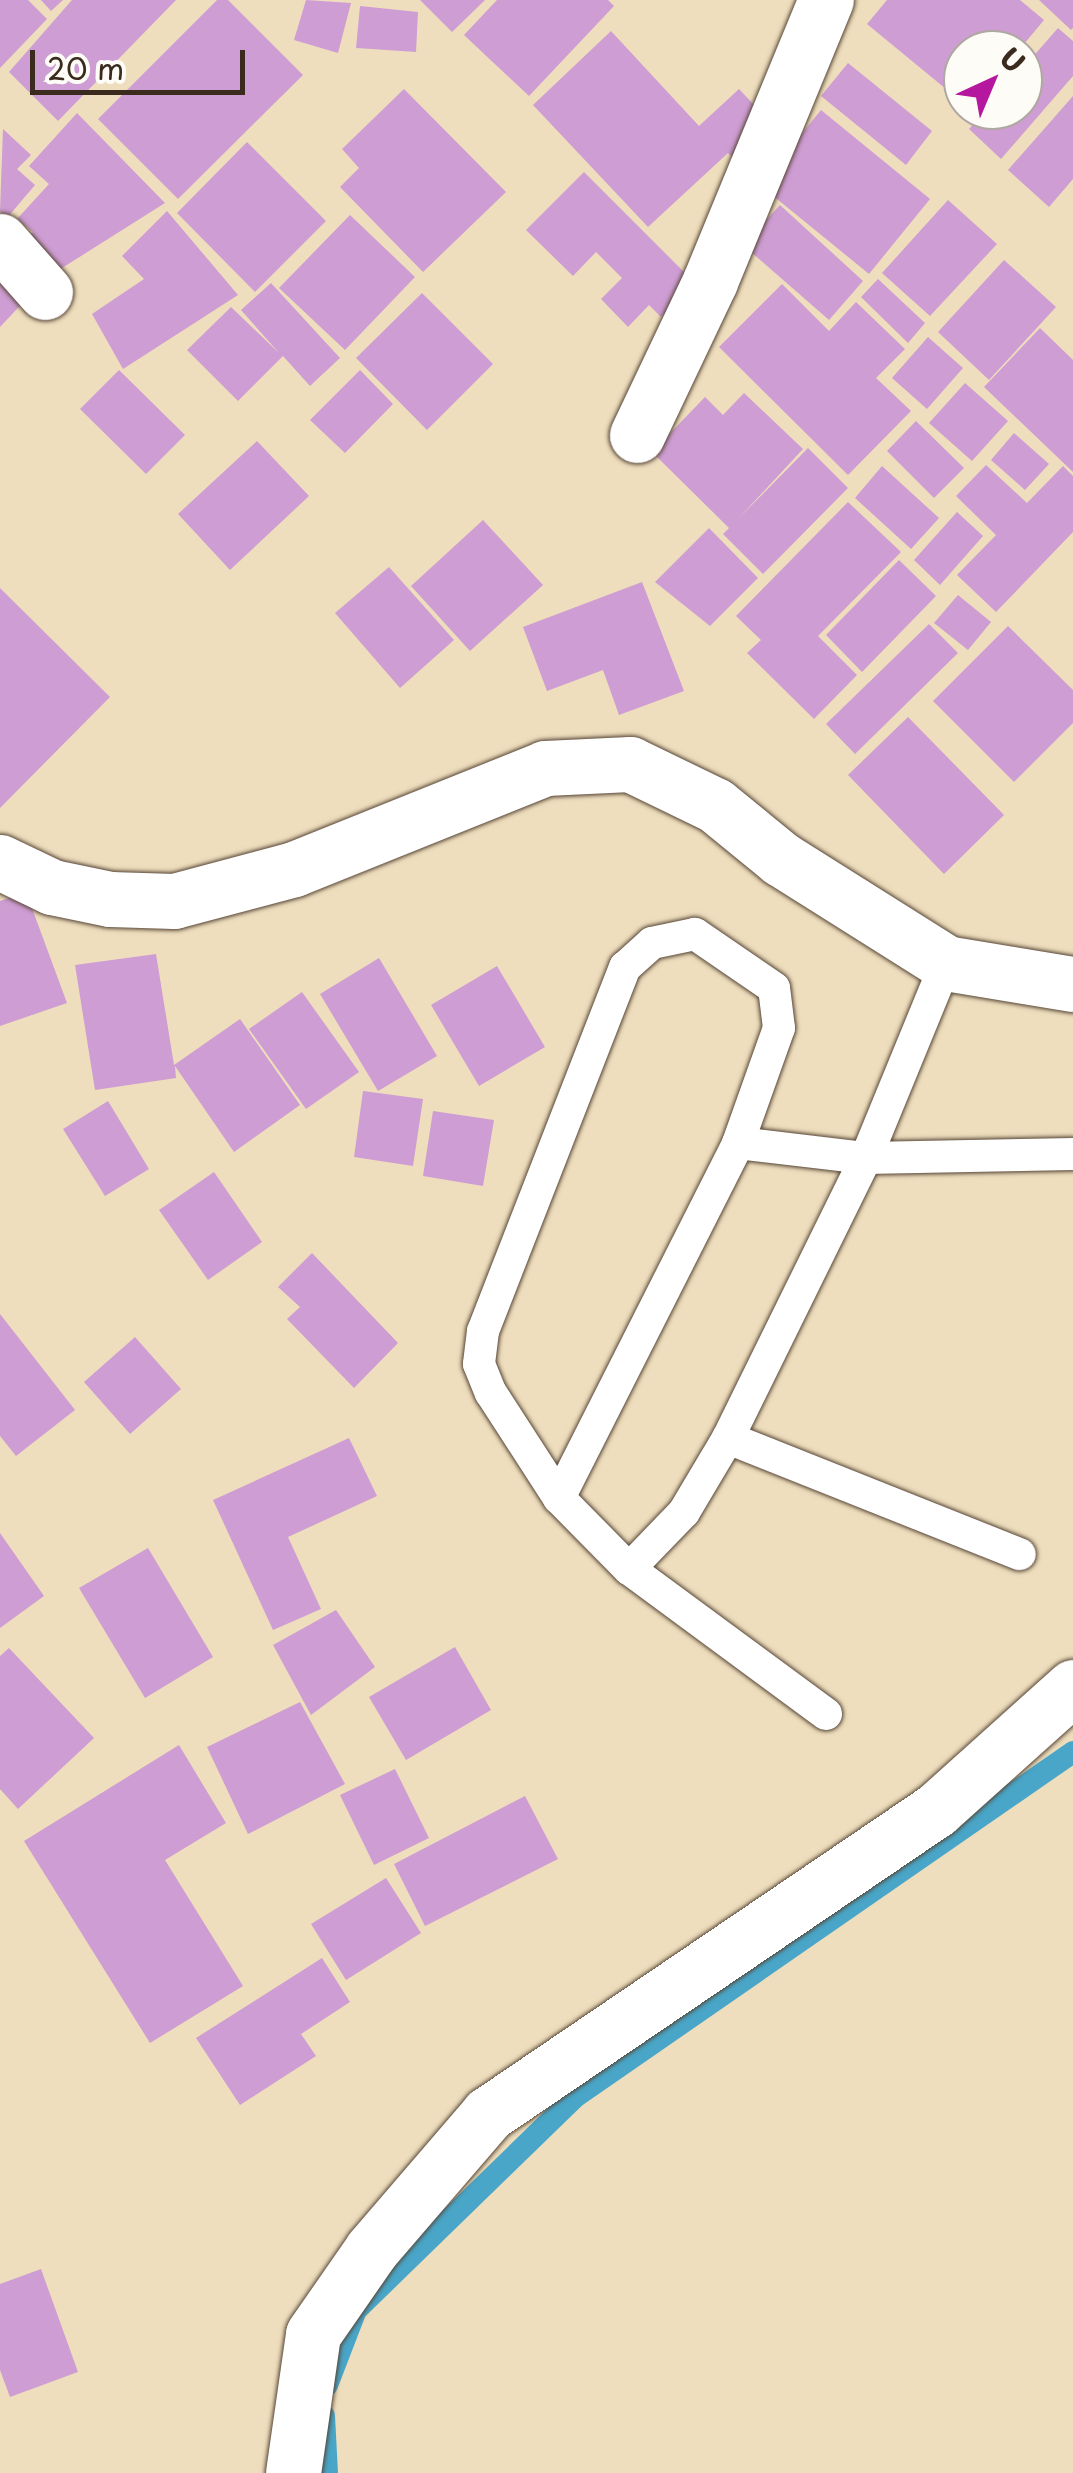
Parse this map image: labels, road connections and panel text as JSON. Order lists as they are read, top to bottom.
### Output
{
  "scale_bar": "20 m",
  "north": "top right"
}
